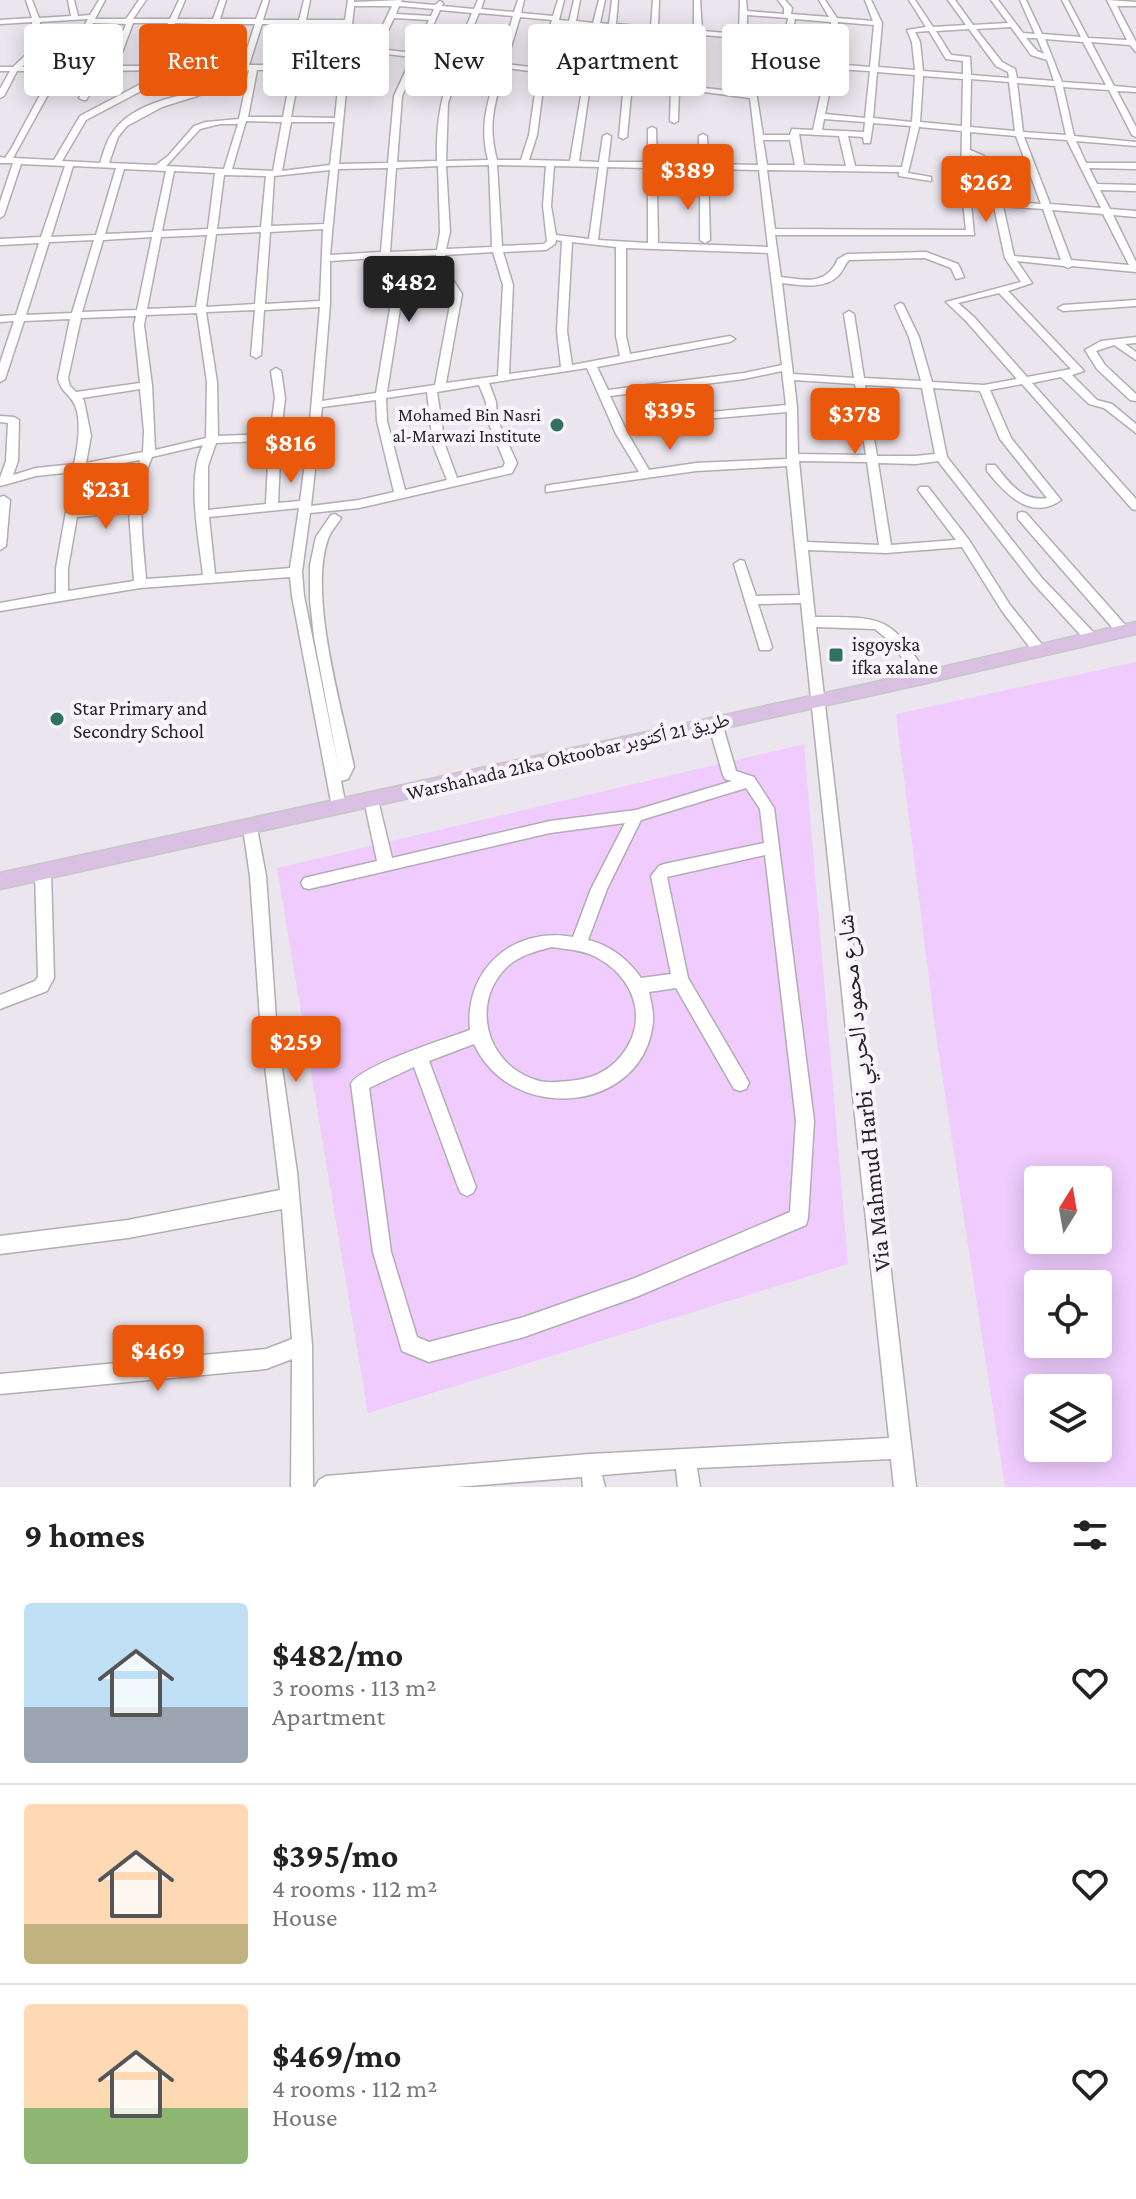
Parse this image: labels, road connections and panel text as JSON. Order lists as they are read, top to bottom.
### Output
{
  "streets": {
    "main road": ["Warshahada 21ka Oktoobar طريق 21 أكتوبر"],
    "street": ["Via Mahmud Harbi شارع محمود الحربي"]
  },
  "crossings": [
    ["Warshahada 21ka Oktoobar طريق 21 أكتوبر", "Via Mahmud Harbi شارع محمود الحربي"]
  ],
  "places": {
    "other": ["Mohamed Bin Nasri al-Marwazi Institute", "Star Primary and Secondry School"],
    "transit": ["isgoyska ifka xalane"]
  },
  "north": "top",
  "page": {
    "chip": [
      "Buy",
      "Rent",
      "Filters",
      "New",
      "Apartment",
      "House"
    ],
    "price": [
      "$389",
      "$262",
      "$482",
      "$395",
      "$378",
      "$816",
      "$231",
      "$259",
      "$469"
    ],
    "heading": "9 homes",
    "list": [
      {
        "name": "$482/mo",
        "note": "3 rooms · 113 m² · Apartment"
      },
      {
        "name": "$395/mo",
        "note": "4 rooms · 112 m² · House"
      },
      {
        "name": "$469/mo",
        "note": "4 rooms · 112 m² · House"
      }
    ]
  }
}
